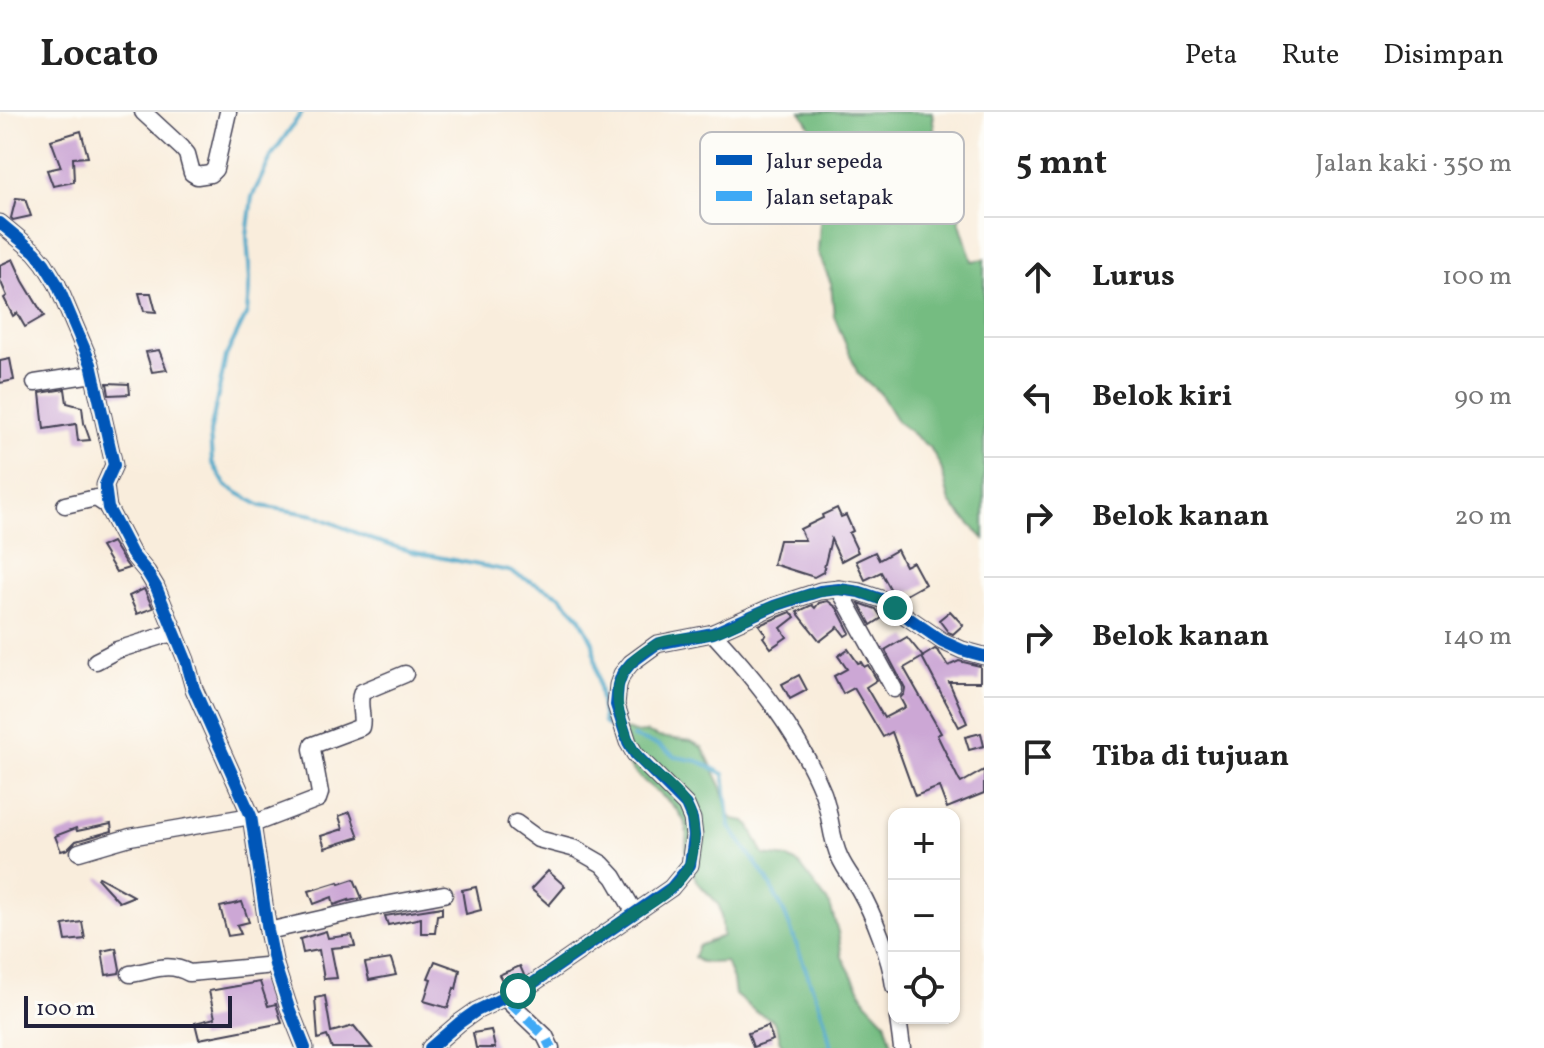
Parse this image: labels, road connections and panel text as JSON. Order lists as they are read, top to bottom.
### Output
{
  "legend": ["Jalur sepeda", "Jalan setapak"],
  "scale_bar": "100 m",
  "page": {
    "header": "Locato",
    "nav": ["Peta", "Rute", "Disimpan"],
    "heading": ["5 mnt", "Jalan kaki · 350 m"],
    "list": [
      ["Lurus", "100 m"],
      ["Belok kiri", "90 m"],
      ["Belok kanan", "20 m"],
      ["Belok kanan", "140 m"],
      "Tiba di tujuan"
    ],
    "map_buttons": ["+", "−"],
    "scale": "100 m"
  }
}
